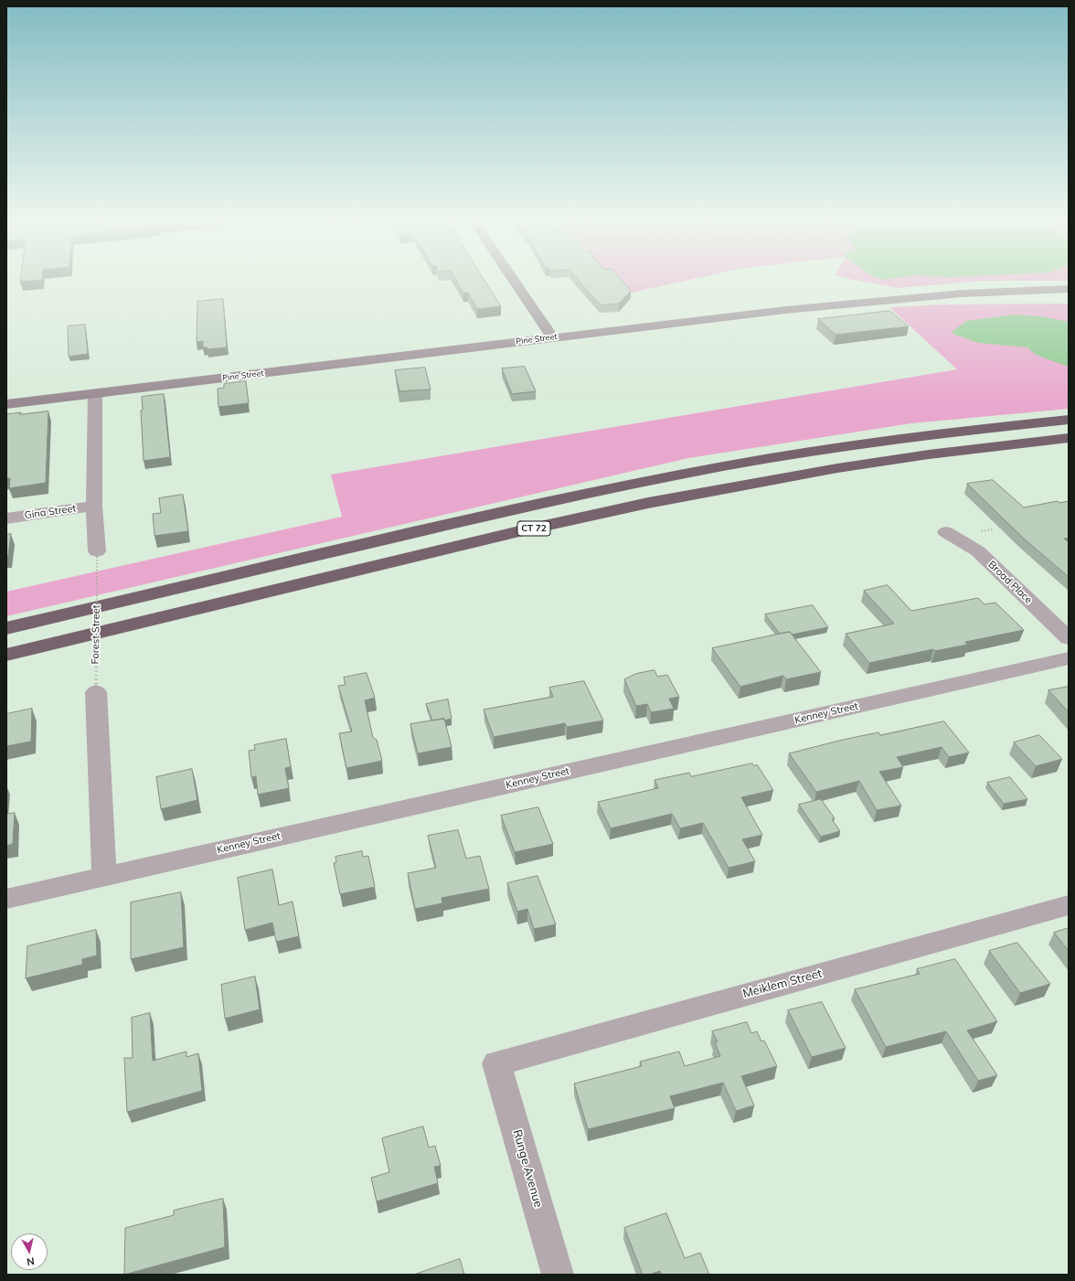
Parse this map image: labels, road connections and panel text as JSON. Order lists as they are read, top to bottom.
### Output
{
  "streets": {
    "highway": ["CT 72"],
    "main road": ["Pine Street"],
    "street": [
      "Gina Street",
      "Broad Place",
      "Kenney Street",
      "Meiklem Street",
      "Runge Avenue"
    ],
    "path": ["Forest Street"]
  },
  "crossings": [
    ["Meiklem Street", "Runge Avenue"]
  ],
  "north": "bottom"
}
